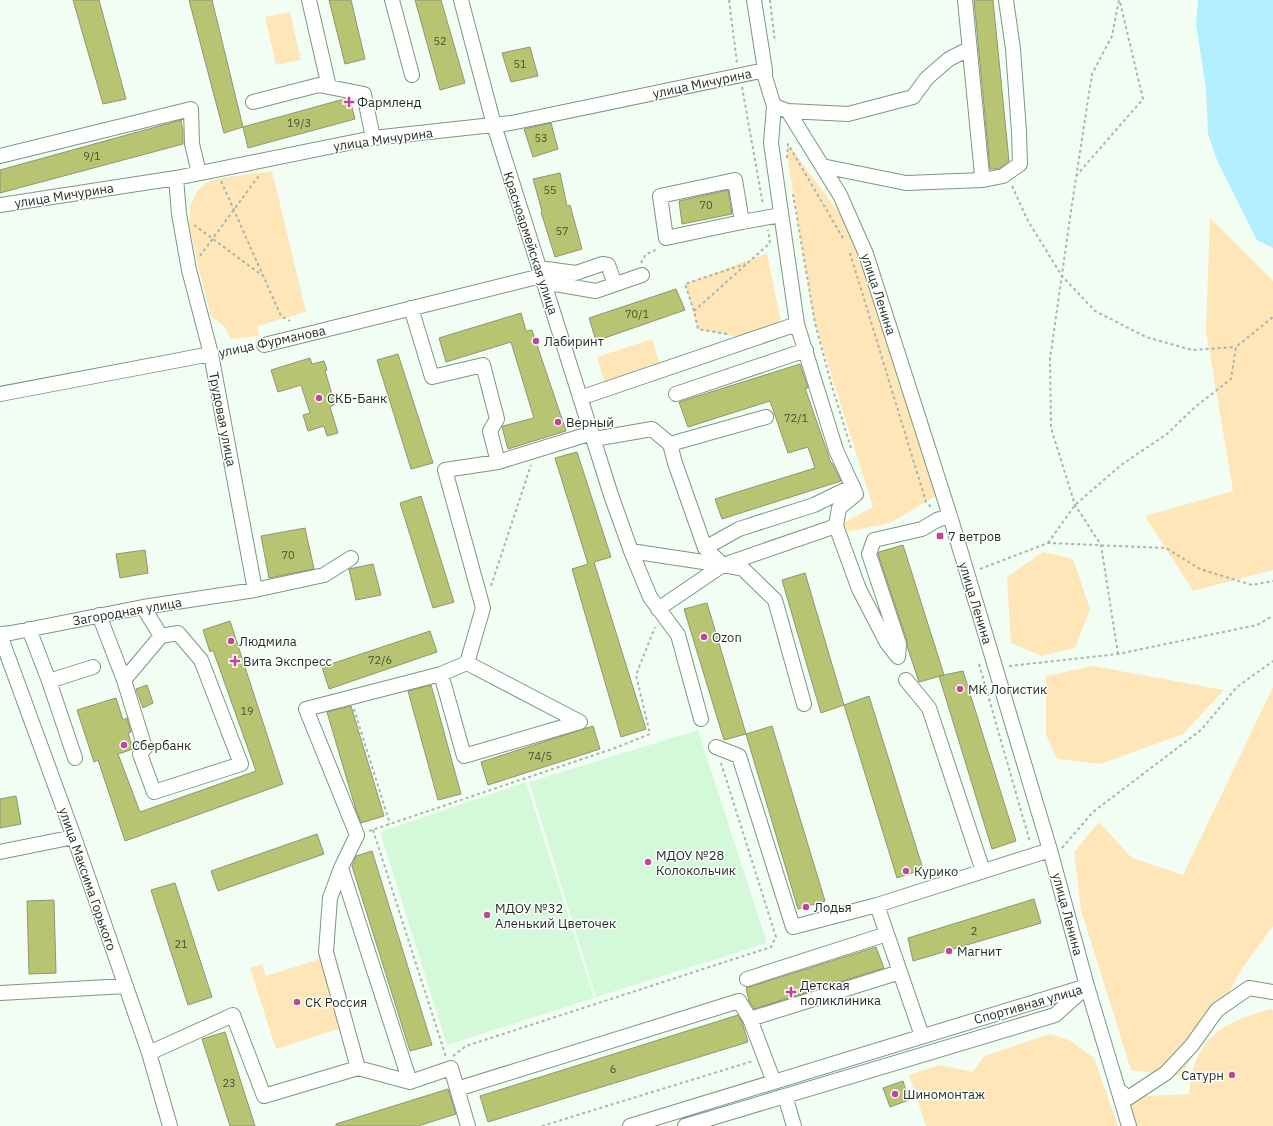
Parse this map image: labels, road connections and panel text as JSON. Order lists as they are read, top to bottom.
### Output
{
  "streets": {
    "street": [
      "улица Мичурина",
      "Красноармейская улица",
      "улица Ленина",
      "улица Фурманова",
      "Трудовая улица",
      "Загородная улица",
      "улица Максима Горького",
      "Спортивная улица"
    ]
  },
  "crossings": [
    ["улица Мичурина", "Красноармейская улица"],
    ["улица Мичурина", "Трудовая улица"],
    ["Красноармейская улица", "улица Фурманова"],
    ["улица Ленина", "Спортивная улица"],
    ["улица Фурманова", "Трудовая улица"],
    ["Трудовая улица", "Загородная улица"],
    ["Загородная улица", "улица Максима Горького"]
  ],
  "places": {
    "health": ["Фармленд", "Вита Экспресс", "Детская поликлиника"],
    "other": [
      "Лабиринт",
      "СКБ-Банк",
      "Верный",
      "Ozon",
      "Людмила",
      "МК Логистик",
      "Сбербанк",
      "МДОУ №28 Колокольчик",
      "Курико",
      "Лодья",
      "МДОУ №32 Аленький Цветочек",
      "Магнит",
      "СК Россия",
      "Сатурн",
      "Шиномонтаж"
    ],
    "transit": ["7 ветров"]
  },
  "house_numbers": [
    "52",
    "51",
    "19/3",
    "53",
    "9/1",
    "55",
    "70",
    "57",
    "70/1",
    "72/1",
    "70",
    "72/6",
    "19",
    "74/5",
    "2",
    "21",
    "6",
    "23"
  ]
}
